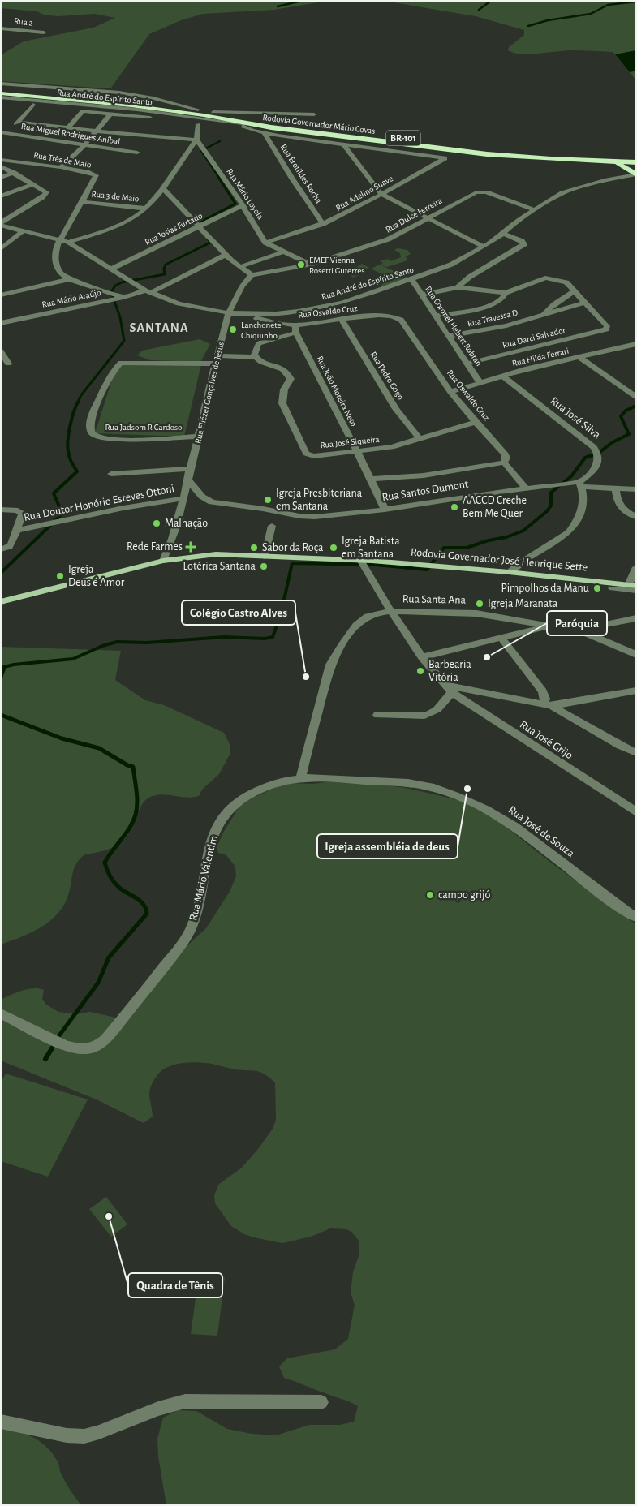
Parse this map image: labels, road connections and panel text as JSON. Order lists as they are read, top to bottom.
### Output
{
  "streets": {
    "highway": ["Rodovia Governador Mário Covas", "BR-101"],
    "main road": ["Rodovia Governador José Henrique Sette"],
    "street": [
      "Rua 2",
      "Rua André do Espírito Santo",
      "Rua Miguel Rodrigues Aníbal",
      "Rua Três de Maio",
      "Rua Erotildes Rocha",
      "Rua Adelino Suave",
      "Rua Mário Loyola",
      "Rua 3 de Maio",
      "Rua Dulce Ferreira",
      "Rua Josias Furtado",
      "Rua Mário Araújo",
      "Rua Osvaldo Cruz",
      "Rua Travessa D",
      "Rua Coronel Hebert Robran",
      "Rua Darci Salvador",
      "Rua Hilda Ferrari",
      "Rua Pedro Gogo",
      "Rua João Moreira Neto",
      "Rua Eliézer Gonçalves de Jesus",
      "Rua Oswaldo Cruz",
      "Rua José Silva",
      "Rua Jadsom R Cardoso",
      "Rua José Siqueira",
      "Rua Santos Dumont",
      "Rua Doutor Honório Esteves Ottoni",
      "Rua Santa Ana",
      "Rua José Grijo",
      "Rua José de Souza",
      "Rua Mário Valentim"
    ]
  },
  "crossings": [
    ["Rua André do Espírito Santo", "Rodovia Governador Mário Covas"],
    ["Rua André do Espírito Santo", "Rua Três de Maio"],
    ["Rua André do Espírito Santo", "Rua Dulce Ferreira"],
    ["Rua André do Espírito Santo", "Rua Josias Furtado"],
    ["Rua André do Espírito Santo", "Rua Mário Araújo"],
    ["Rua André do Espírito Santo", "Rua Osvaldo Cruz"],
    ["Rua André do Espírito Santo", "Rua Coronel Hebert Robran"],
    ["Rua André do Espírito Santo", "Rua Eliézer Gonçalves de Jesus"],
    ["Rua Três de Maio", "Rua 3 de Maio"],
    ["Rua Erotildes Rocha", "Rua Adelino Suave"],
    ["Rua Adelino Suave", "Rua Mário Loyola"],
    ["Rua Mário Loyola", "Rua Dulce Ferreira"],
    ["Rua Mário Loyola", "Rua Josias Furtado"],
    ["Rua Dulce Ferreira", "Rua Eliézer Gonçalves de Jesus"],
    ["Rua Osvaldo Cruz", "Rua Pedro Gogo"],
    ["Rua Osvaldo Cruz", "Rua João Moreira Neto"],
    ["Rua Osvaldo Cruz", "Rua Oswaldo Cruz"],
    ["Rua Travessa D", "Rua Coronel Hebert Robran"],
    ["Rua Travessa D", "Rua Darci Salvador"],
    ["Rua Coronel Hebert Robran", "Rua Darci Salvador"],
    ["Rua Coronel Hebert Robran", "Rua Hilda Ferrari"],
    ["Rua Hilda Ferrari", "Rua Oswaldo Cruz"],
    ["Rua Hilda Ferrari", "Rua José Silva"],
    ["Rua Pedro Gogo", "Rua José Siqueira"],
    ["Rua João Moreira Neto", "Rua José Siqueira"],
    ["Rua João Moreira Neto", "Rua Santos Dumont"],
    ["Rua Eliézer Gonçalves de Jesus", "Rua Jadsom R Cardoso"],
    ["Rua Eliézer Gonçalves de Jesus", "Rua Santos Dumont"],
    ["Rua Eliézer Gonçalves de Jesus", "Rua Doutor Honório Esteves Ottoni"],
    ["Rua Eliézer Gonçalves de Jesus", "Rodovia Governador José Henrique Sette"],
    ["Rua Oswaldo Cruz", "Rua José Siqueira"],
    ["Rua Oswaldo Cruz", "Rua Santos Dumont"],
    ["Rua José Silva", "Rua Santos Dumont"],
    ["Rodovia Governador José Henrique Sette", "Rua José Grijo"],
    ["Rua Santa Ana", "Rua José Grijo"],
    ["Rua José de Souza", "Rua Mário Valentim"]
  ],
  "districts": ["SANTANA"],
  "places": {
    "other": [
      "EMEF Vienna Rosetti Guterres",
      "Lanchonete Chiquinho",
      "Igreja Presbiteriana em Santana",
      "AACCD Creche Bem Me Quer",
      "Malhação",
      "Sabor da Roça",
      "Igreja Batista em Santana",
      "Lotérica Santana",
      "Igreja Deus é Amor",
      "Pimpolhos da Manu",
      "Igreja Maranata",
      "Paróquia",
      "Barbearia Vitória",
      "Colégio Castro Alves",
      "Igreja assembléia de deus",
      "campo grijó",
      "Quadra de Tênis"
    ],
    "health": ["Rede Farmes"]
  }
}
